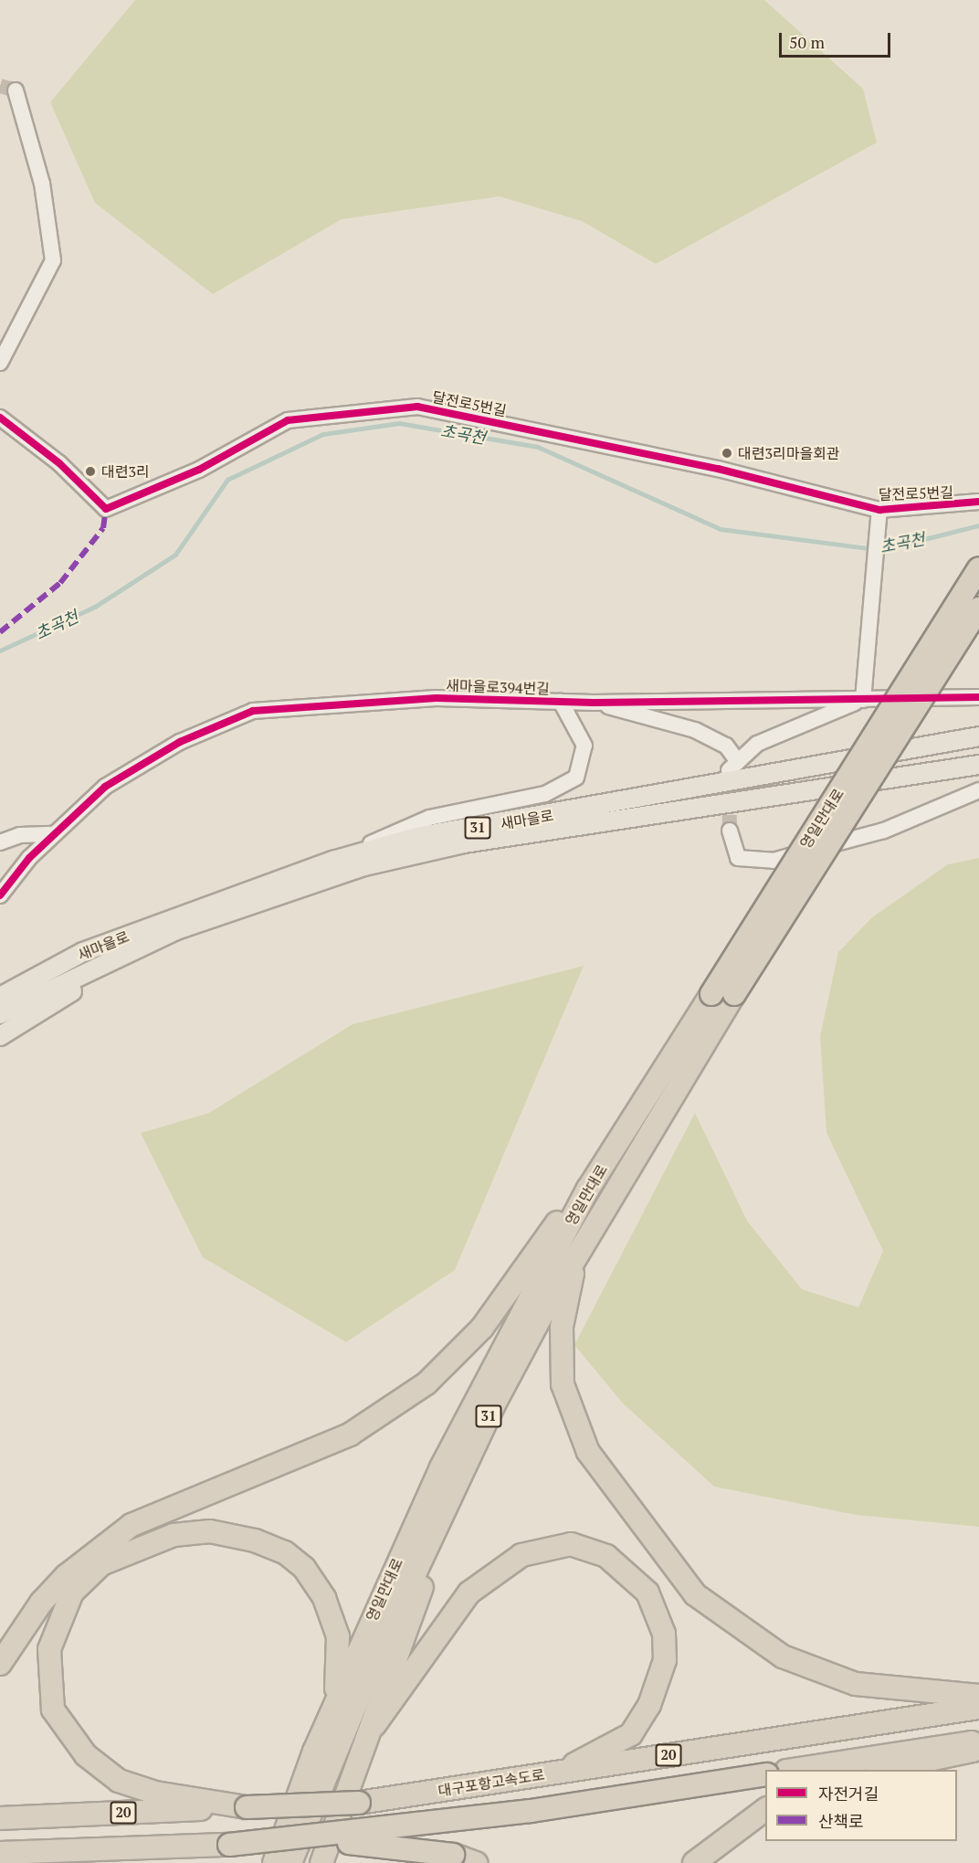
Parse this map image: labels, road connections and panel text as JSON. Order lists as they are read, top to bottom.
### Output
{
  "streets": {
    "highway": [
      "영일만대로",
      "31",
      "20",
      "대구포항고속도로"
    ],
    "main road": ["새마을로"],
    "street": ["달전로5번길", "새마을로394번길"]
  },
  "water": ["초곡천"],
  "places": ["대련3리마을회관", "대련3리"],
  "legend": ["자전거길", "산책로"],
  "scale_bar": "50 m"
}
